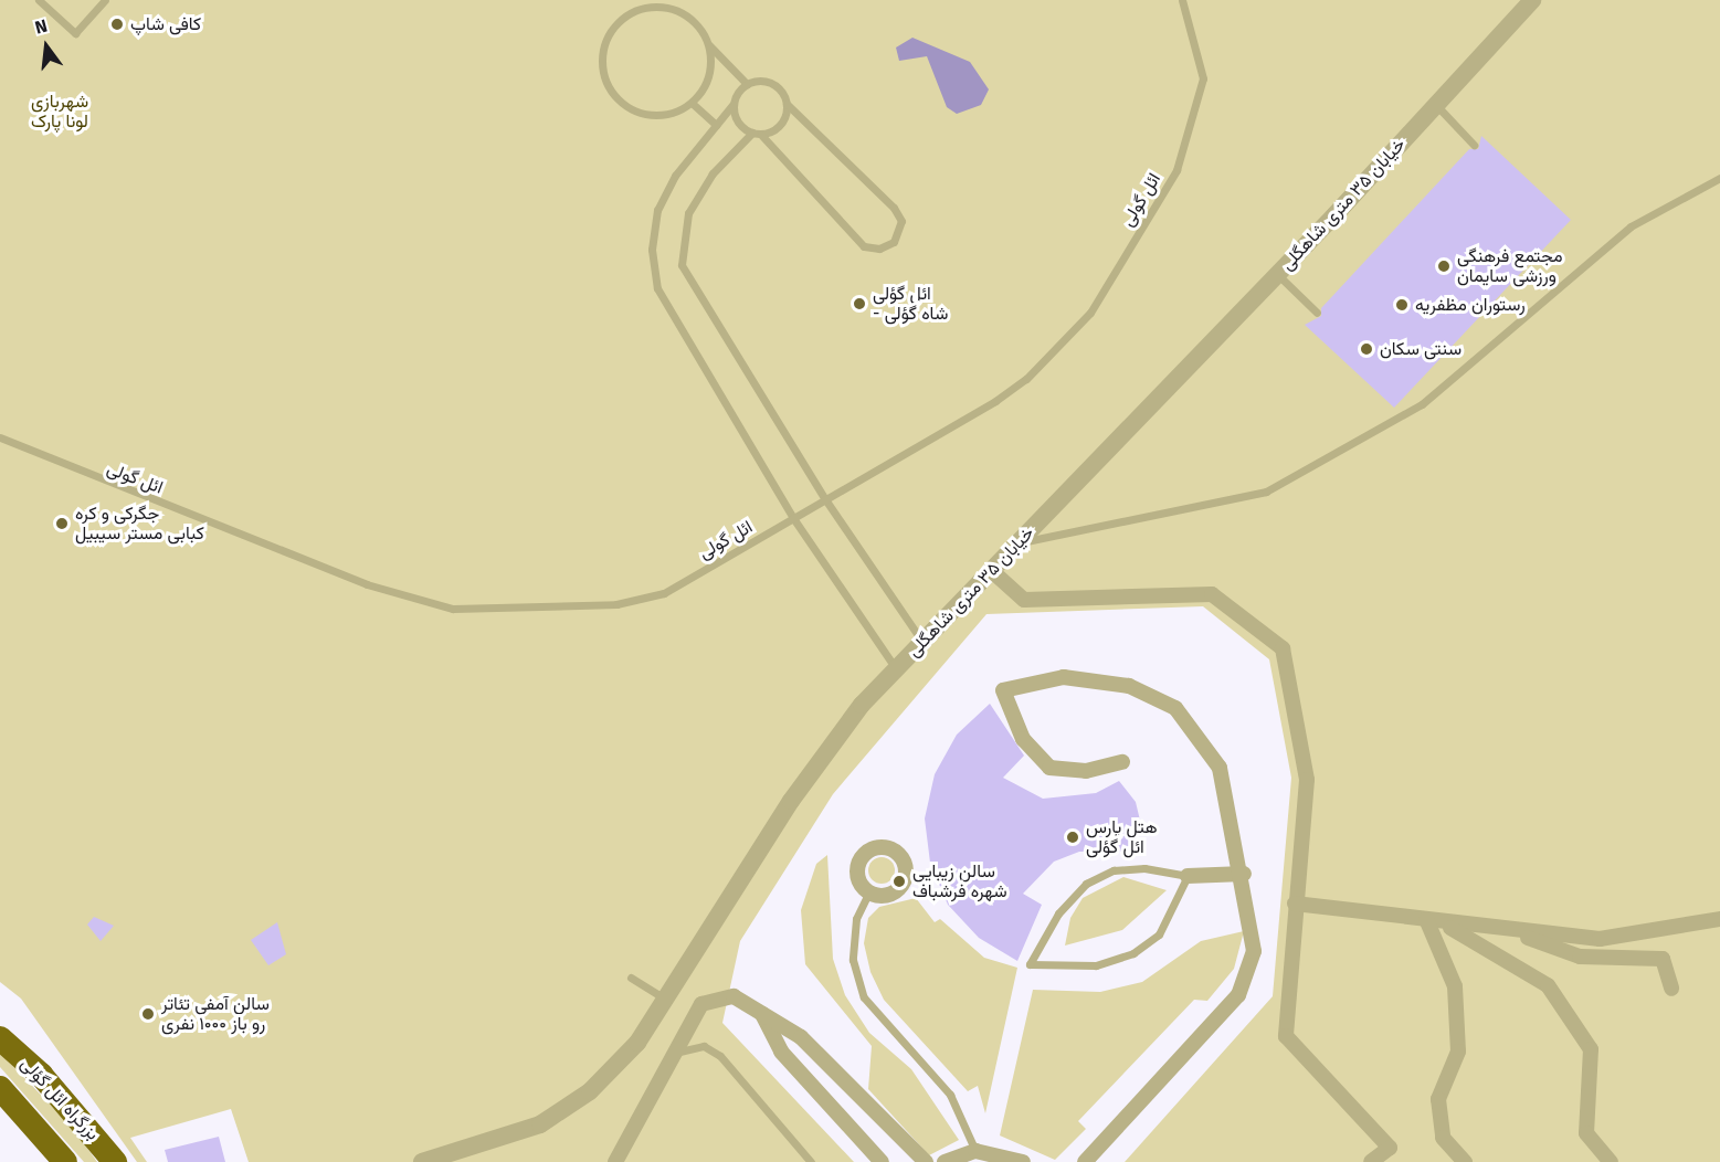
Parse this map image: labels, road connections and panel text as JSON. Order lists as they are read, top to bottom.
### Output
{
  "streets": {
    "highway": ["بزرگراه ائل گؤلی"],
    "street": ["خیابان ۳۵ متری شاهگلی"],
    "lane": ["ائل گولی"]
  },
  "parks": ["شهربازی لونا پارک"],
  "places": [
    "کافی شاپ",
    "مجتمع فرهنگی ورزشی سایمان",
    "ائل گؤلی - شاه گؤلی",
    "رستوران مظفریه",
    "سنتی سکان",
    "جگرکی و کره کبابی مستر سیبیل",
    "هتل پارس ائل گؤلی",
    "سالن زیبایی شهره فرشباف",
    "سالن آمفی تئاتر رو باز ۱۰۰۰ نفری"
  ],
  "north": "top"
}
